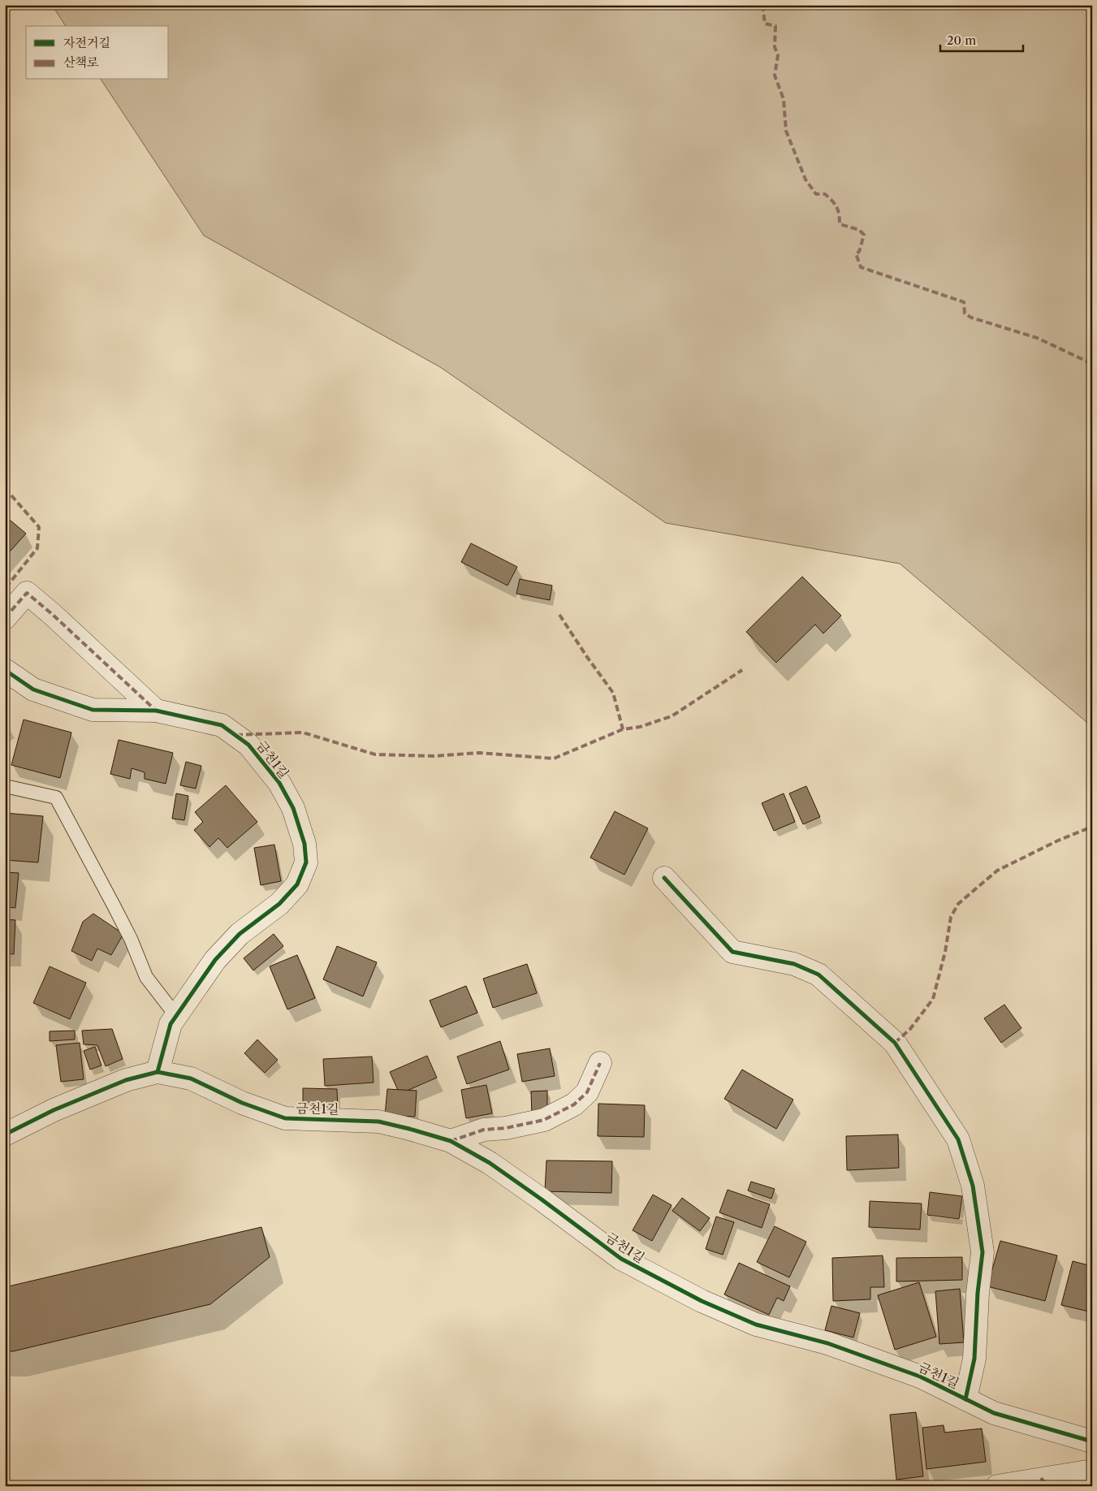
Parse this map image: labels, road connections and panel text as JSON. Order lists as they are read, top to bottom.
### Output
{
  "streets": {
    "street": ["금천1길"]
  },
  "legend": ["자전거길", "산책로"],
  "scale_bar": "20 m"
}
